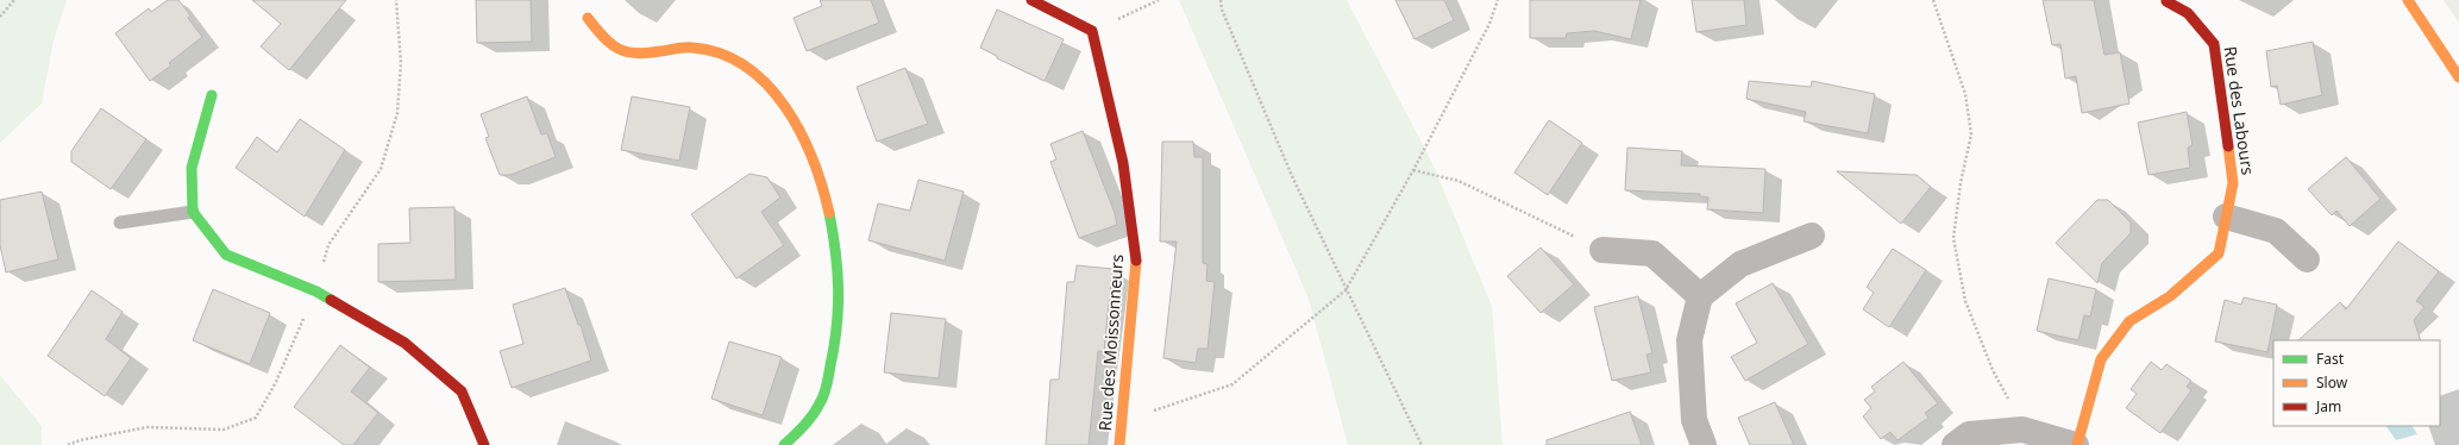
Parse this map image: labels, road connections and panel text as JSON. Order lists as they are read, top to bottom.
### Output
{
  "streets": {
    "street": ["Rue des Labours", "Rue des Moissonneurs"]
  },
  "legend": ["Fast", "Slow", "Jam"]
}
